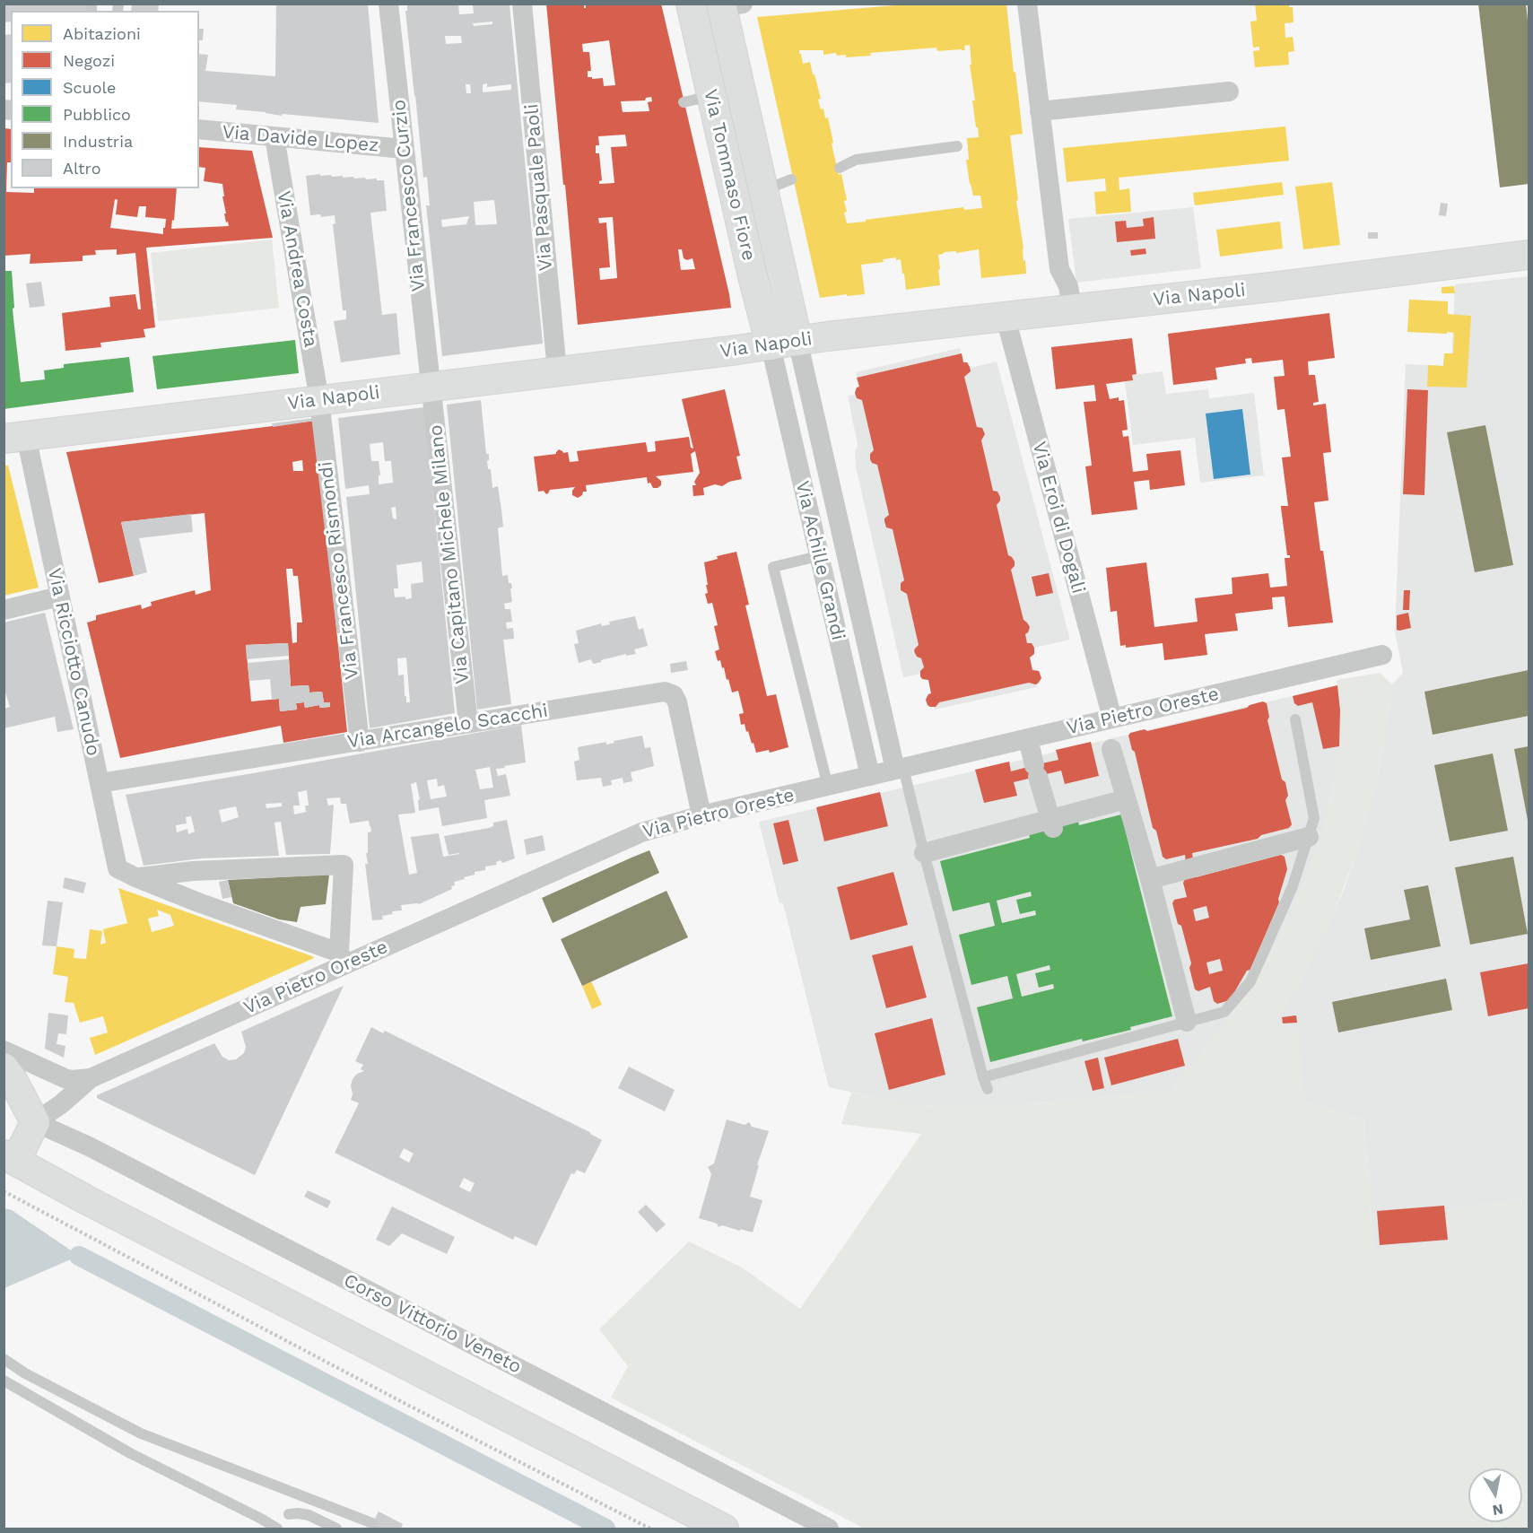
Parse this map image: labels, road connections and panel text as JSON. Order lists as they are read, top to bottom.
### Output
{
  "streets": {
    "main road": ["Via Tommaso Fiore", "Via Napoli"],
    "street": [
      "Via Davide Lopez",
      "Via Pasquale Paoli",
      "Via Francesco Curzio",
      "Via Andrea Costa",
      "Via Eroi di Dogali",
      "Via Capitano Michele Milano",
      "Via Achille Grandi",
      "Via Francesco Rismondi",
      "Via Ricciotto Canudo",
      "Via Pietro Oreste",
      "Via Arcangelo Scacchi",
      "Corso Vittorio Veneto"
    ]
  },
  "crossings": [
    ["Via Davide Lopez", "Via Francesco Curzio"],
    ["Via Davide Lopez", "Via Andrea Costa"],
    ["Via Tommaso Fiore", "Via Napoli"],
    ["Via Tommaso Fiore", "Via Achille Grandi"],
    ["Via Pasquale Paoli", "Via Napoli"],
    ["Via Francesco Curzio", "Via Napoli"],
    ["Via Francesco Curzio", "Via Capitano Michele Milano"],
    ["Via Andrea Costa", "Via Napoli"],
    ["Via Andrea Costa", "Via Francesco Rismondi"],
    ["Via Napoli", "Via Eroi di Dogali"],
    ["Via Napoli", "Via Capitano Michele Milano"],
    ["Via Napoli", "Via Achille Grandi"],
    ["Via Napoli", "Via Francesco Rismondi"],
    ["Via Napoli", "Via Ricciotto Canudo"],
    ["Via Eroi di Dogali", "Via Pietro Oreste"],
    ["Via Capitano Michele Milano", "Via Arcangelo Scacchi"],
    ["Via Achille Grandi", "Via Pietro Oreste"],
    ["Via Francesco Rismondi", "Via Arcangelo Scacchi"],
    ["Via Ricciotto Canudo", "Via Arcangelo Scacchi"],
    ["Via Pietro Oreste", "Via Arcangelo Scacchi"],
    ["Via Pietro Oreste", "Corso Vittorio Veneto"]
  ],
  "legend": [
    "Abitazioni",
    "Negozi",
    "Scuole",
    "Pubblico",
    "Industria",
    "Altro"
  ],
  "north": "bottom"
}
